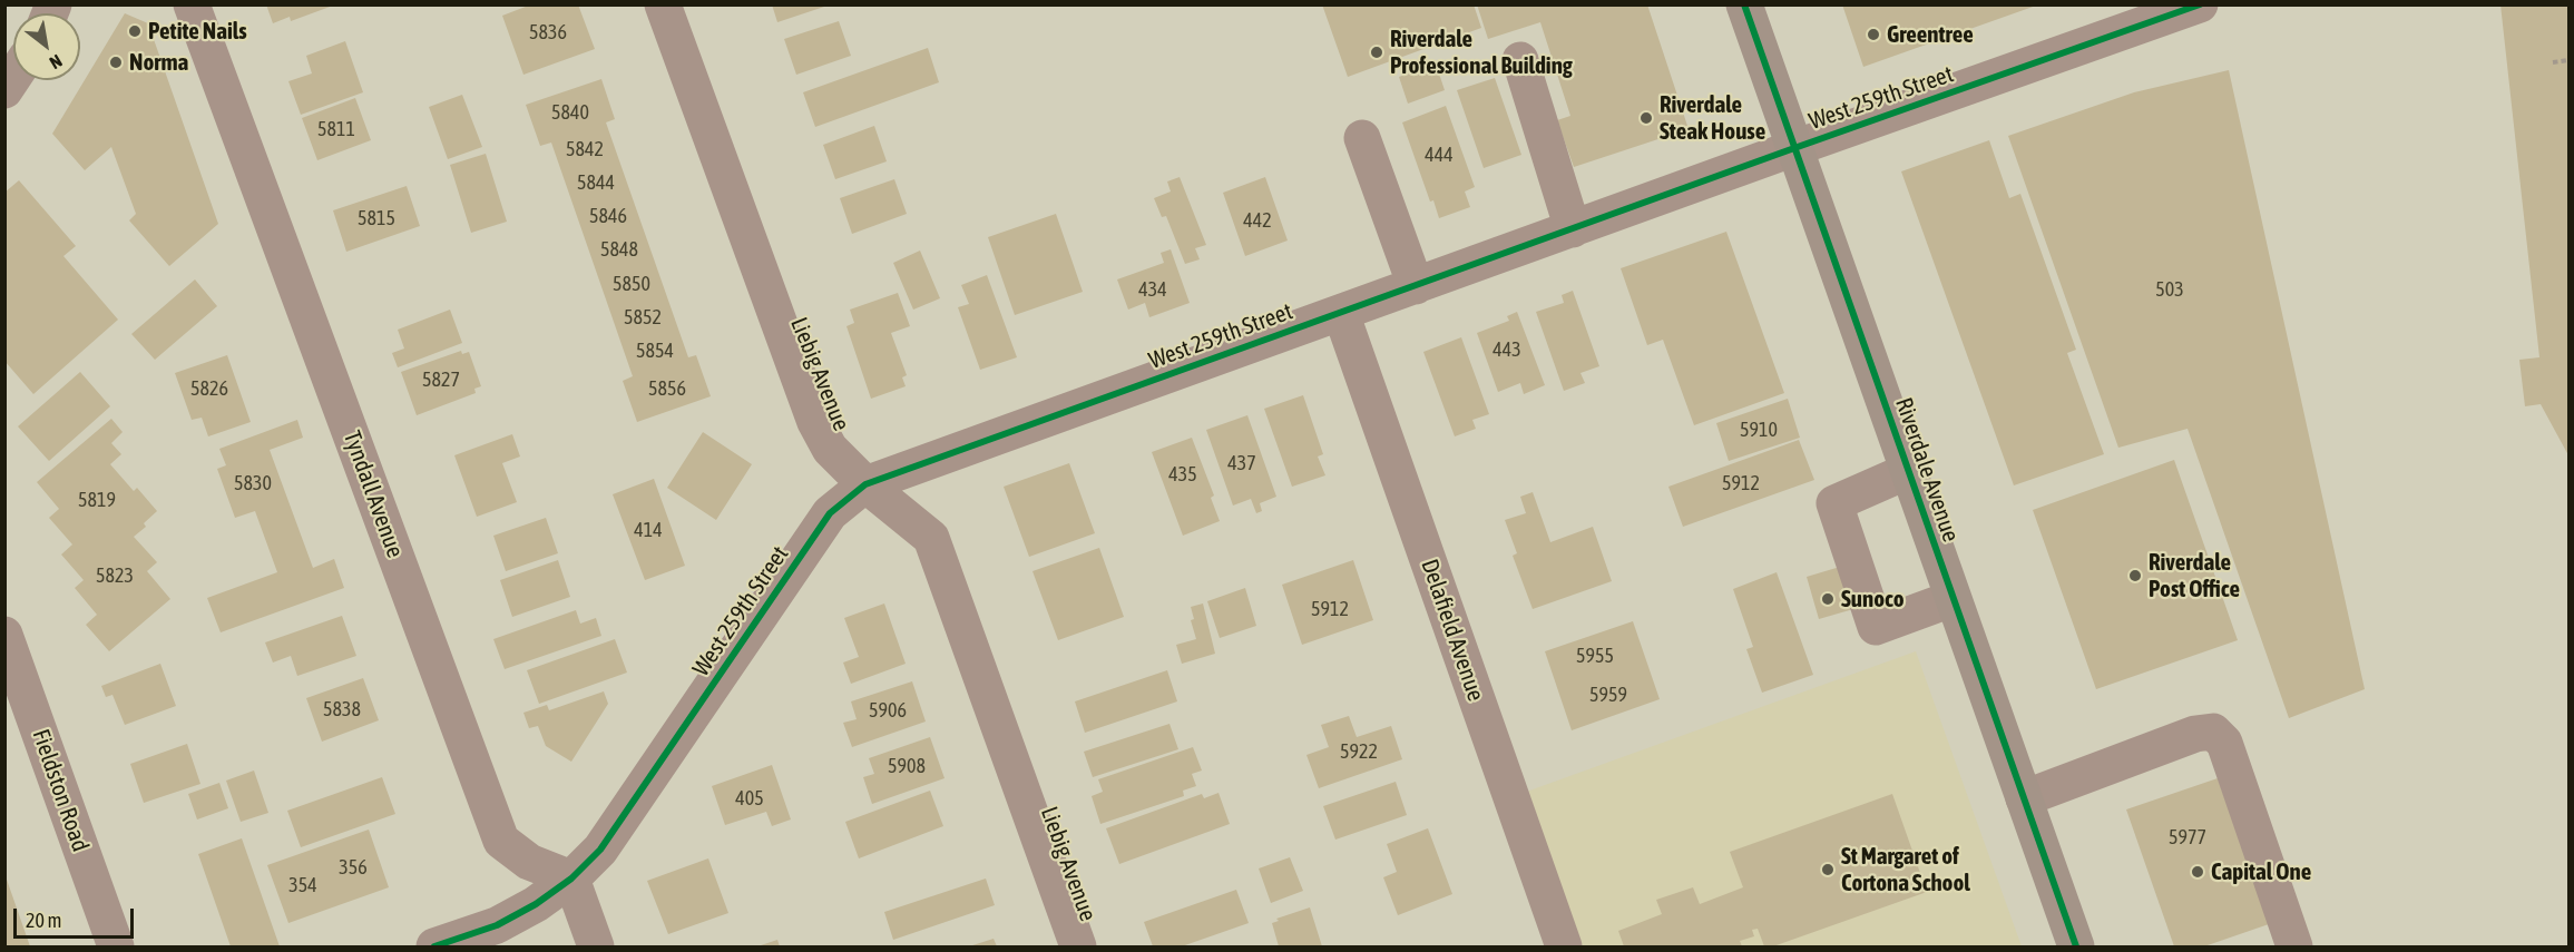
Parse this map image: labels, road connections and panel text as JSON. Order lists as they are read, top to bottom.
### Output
{
  "streets": {
    "main road": ["Riverdale Avenue"],
    "street": [
      "West 259th Street",
      "Liebig Avenue",
      "Tyndall Avenue",
      "Delafield Avenue",
      "Fieldston Road"
    ]
  },
  "crossings": [
    ["West 259th Street", "Liebig Avenue"],
    ["West 259th Street", "Riverdale Avenue"],
    ["West 259th Street", "Tyndall Avenue"],
    ["West 259th Street", "Delafield Avenue"]
  ],
  "places": [
    "Petite Nails",
    "Greentree",
    "Riverdale Professional Building",
    "Norma",
    "Riverdale Steak House",
    "Riverdale Post Office",
    "Sunoco",
    "St Margaret of Cortona School",
    "Capital One"
  ],
  "house_numbers": [
    "5836",
    "5840",
    "5811",
    "5842",
    "444",
    "5844",
    "5846",
    "5815",
    "442",
    "5848",
    "5850",
    "434",
    "503",
    "5852",
    "443",
    "5854",
    "5827",
    "5826",
    "5856",
    "5910",
    "437",
    "435",
    "5830",
    "5912",
    "5819",
    "414",
    "5823",
    "5912",
    "5955",
    "5959",
    "5838",
    "5906",
    "5922",
    "5908",
    "405",
    "5977",
    "356",
    "354"
  ],
  "scale_bar": "20 m",
  "north": "bottom right"
}
